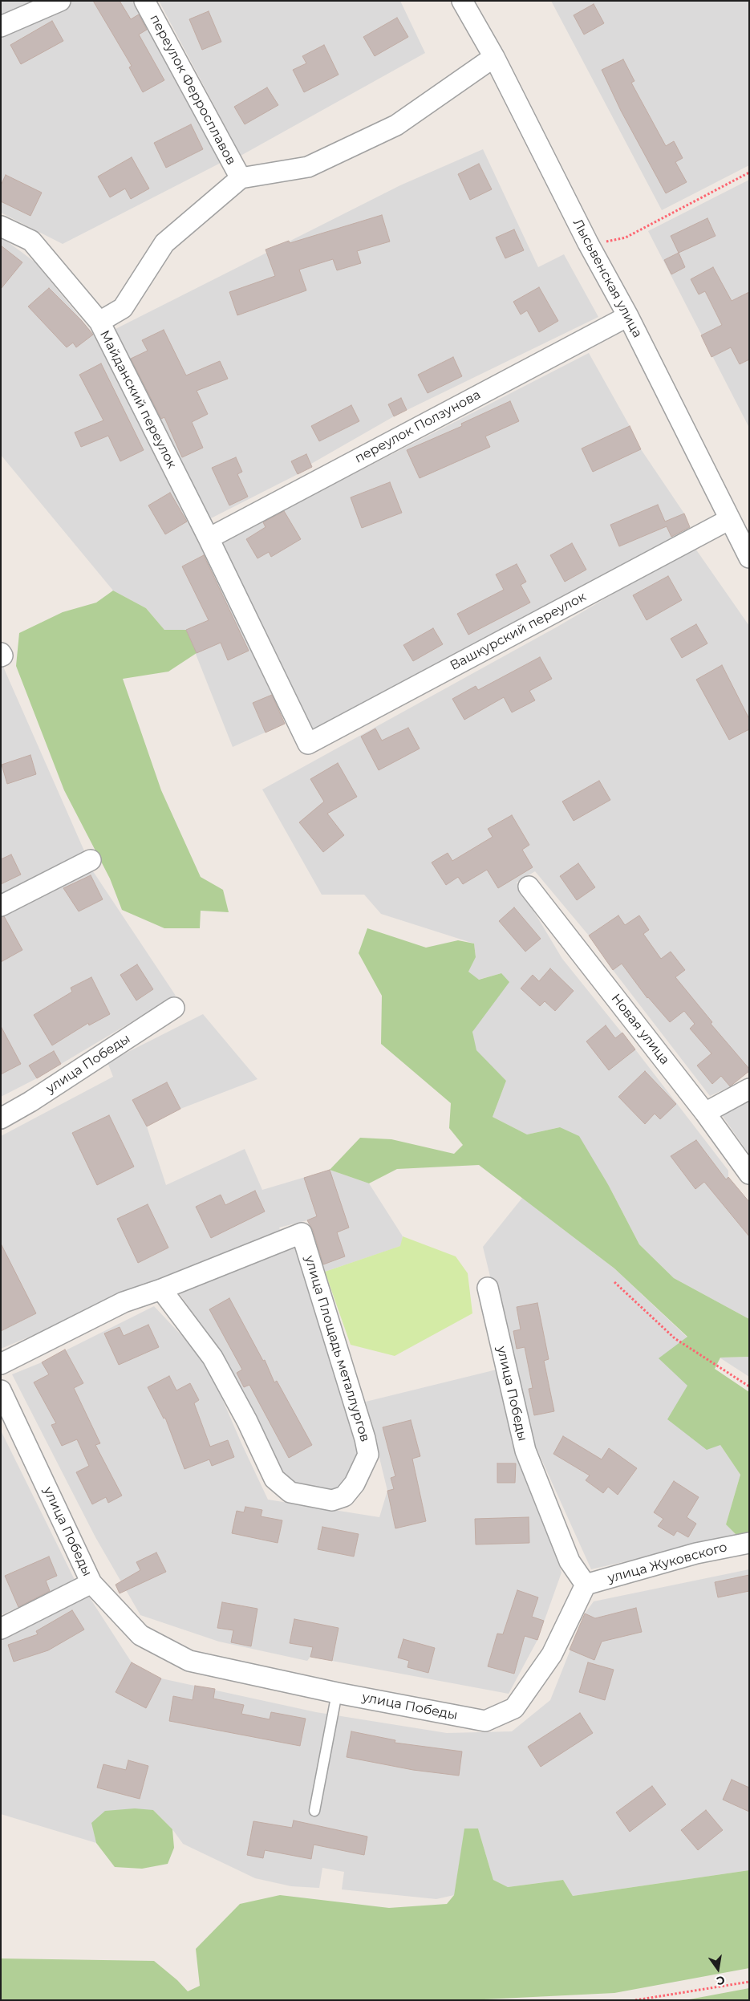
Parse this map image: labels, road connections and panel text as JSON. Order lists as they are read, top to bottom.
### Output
{
  "streets": {
    "street": [
      "переулок Ферросплавов",
      "Лысьвенская улица",
      "Майданский переулок",
      "переулок Ползунова",
      "Вашкурский переулок",
      "Новая улица",
      "улица Победы",
      "улица Площадь металлургов",
      "улица Жуковского"
    ]
  },
  "crossings": [
    ["переулок Ферросплавов", "Майданский переулок"],
    ["Лысьвенская улица", "переулок Ползунова"],
    ["Лысьвенская улица", "Вашкурский переулок"],
    ["Майданский переулок", "переулок Ползунова"],
    ["Майданский переулок", "Вашкурский переулок"],
    ["улица Победы", "улица Жуковского"]
  ],
  "north": "bottom"
}
